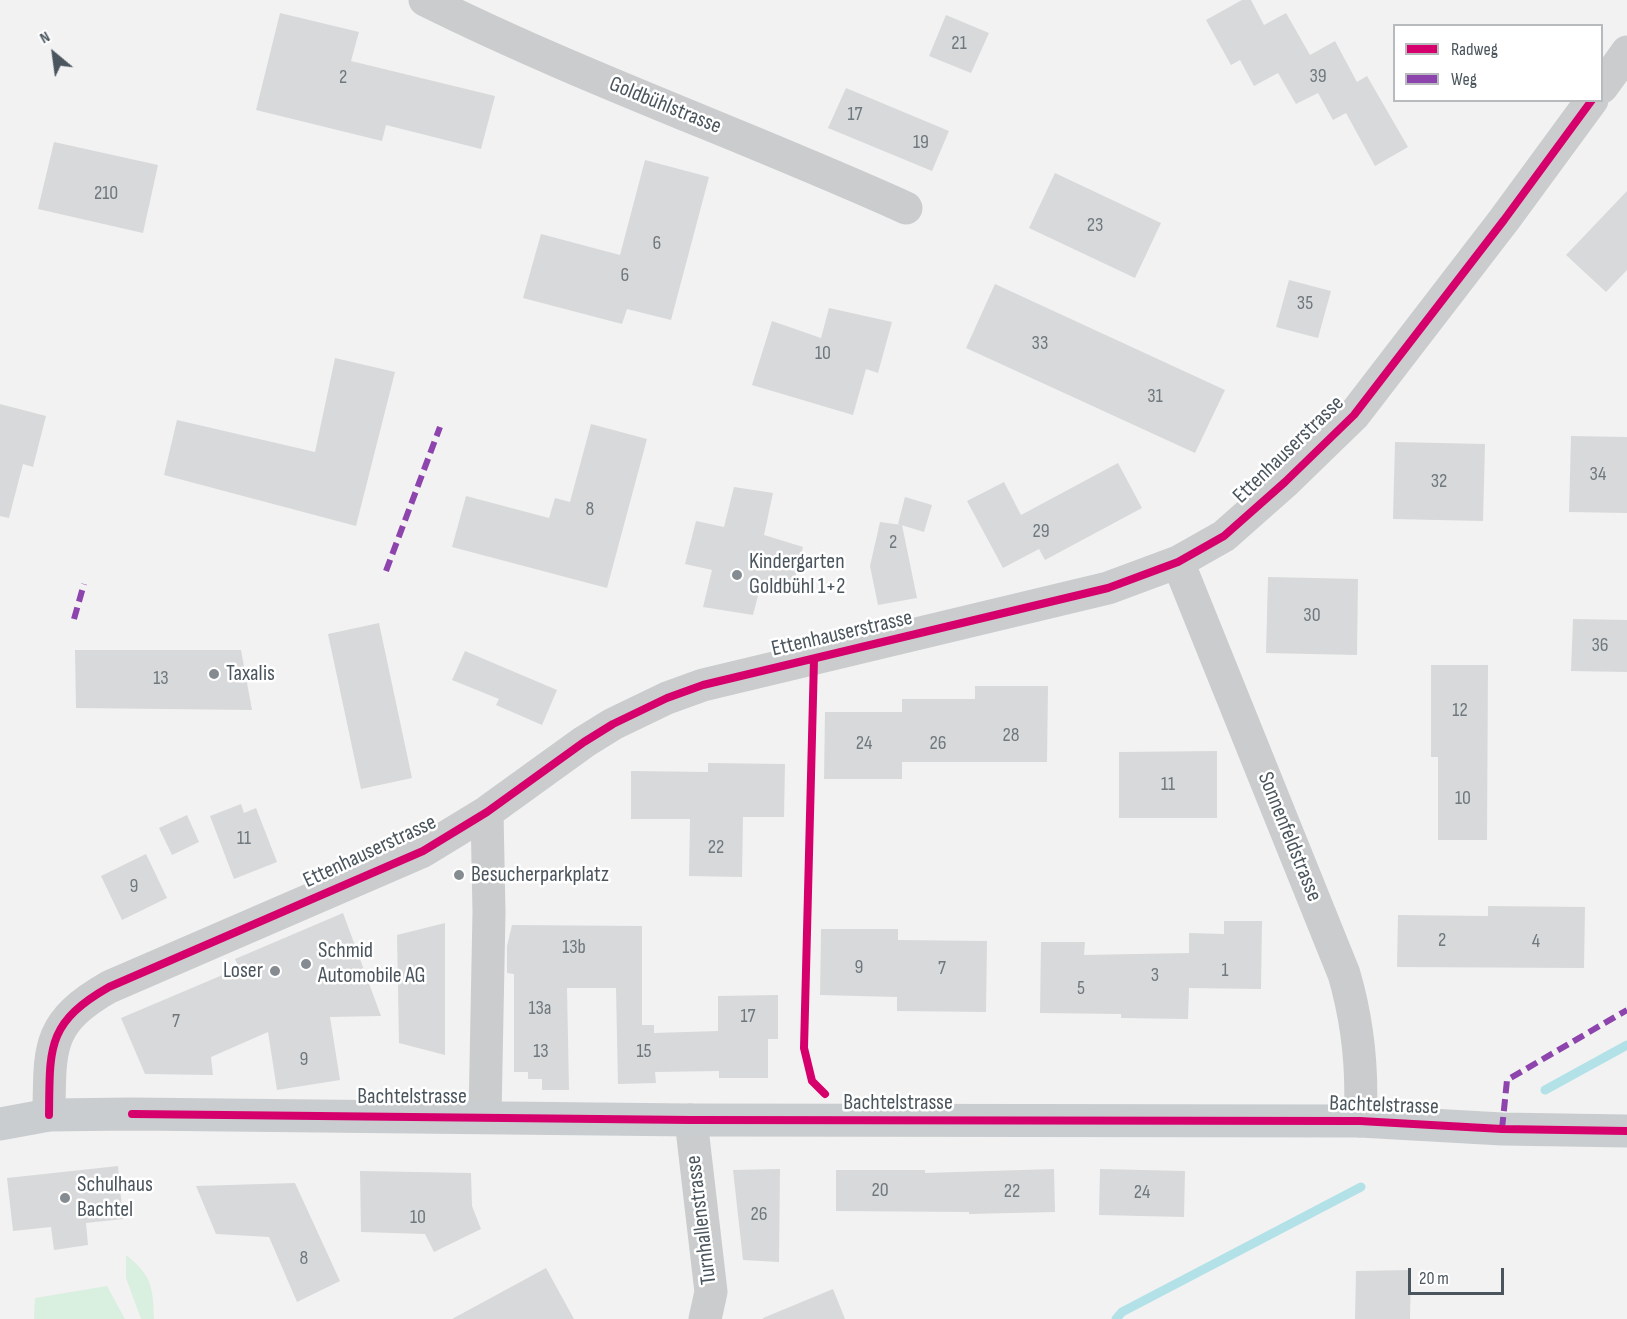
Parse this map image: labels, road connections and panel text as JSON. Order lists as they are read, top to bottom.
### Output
{
  "streets": {
    "street": [
      "Goldbühlstrasse",
      "Ettenhauserstrasse",
      "Sonnenfeldstrasse",
      "Bachtelstrasse",
      "Turnhallenstrasse"
    ]
  },
  "crossings": [
    ["Ettenhauserstrasse", "Sonnenfeldstrasse"],
    ["Ettenhauserstrasse", "Bachtelstrasse"],
    ["Sonnenfeldstrasse", "Bachtelstrasse"],
    ["Bachtelstrasse", "Turnhallenstrasse"]
  ],
  "places": [
    "Kindergarten Goldbühl 1+2",
    "Taxalis",
    "Besucherparkplatz",
    "Schmid Automobile AG",
    "Loser",
    "Schulhaus Bachtel"
  ],
  "house_numbers": [
    "21",
    "39",
    "2",
    "17",
    "19",
    "210",
    "23",
    "6",
    "6",
    "35",
    "33",
    "10",
    "31",
    "34",
    "32",
    "8",
    "29",
    "2",
    "30",
    "36",
    "13",
    "12",
    "28",
    "24",
    "26",
    "11",
    "10",
    "11",
    "22",
    "9",
    "2",
    "4",
    "13b",
    "9",
    "7",
    "1",
    "3",
    "5",
    "13a",
    "17",
    "7",
    "13",
    "15",
    "9",
    "20",
    "22",
    "24",
    "26",
    "10",
    "8"
  ],
  "legend": ["Radweg", "Weg"],
  "scale_bar": "20 m",
  "north": "top left"
}
